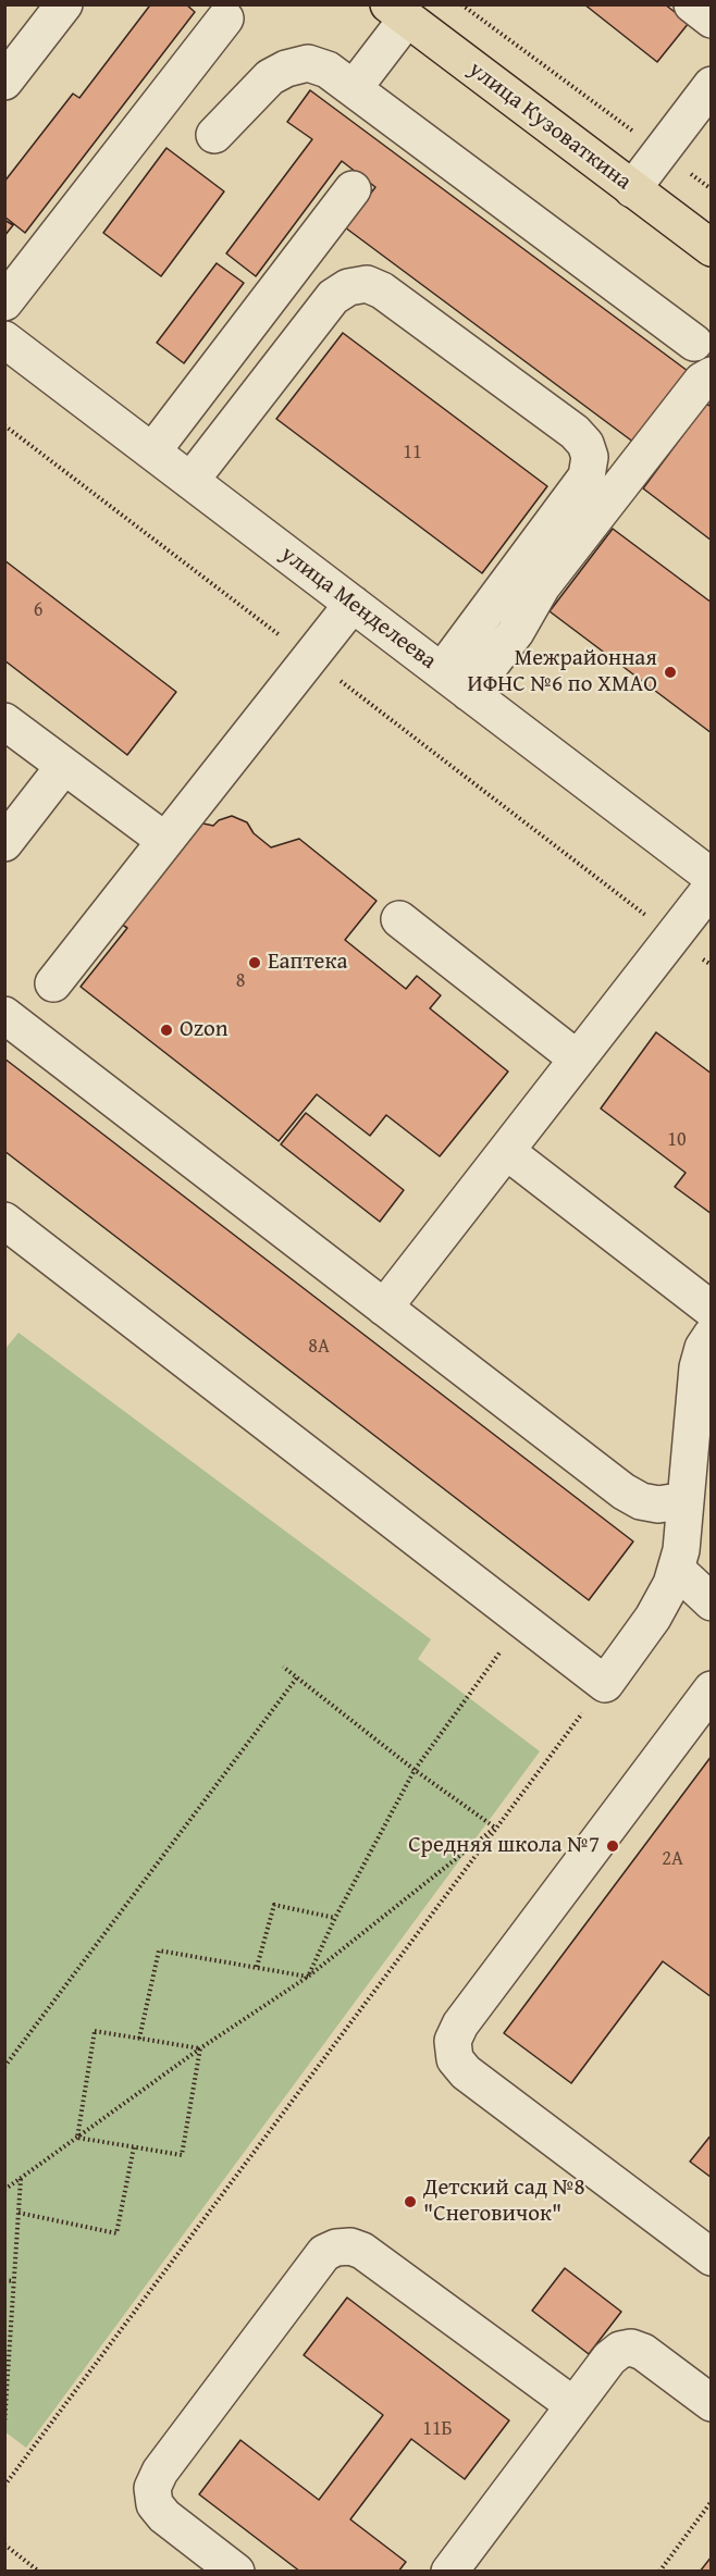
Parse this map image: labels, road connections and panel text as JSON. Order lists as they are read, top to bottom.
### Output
{
  "streets": {
    "main road": ["улица Кузоваткина"],
    "street": ["улица Менделеева"]
  },
  "places": [
    "Межрайонная ИФНС №6 по ХМАО",
    "Еаптека",
    "Ozon",
    "Средняя школа №7",
    "Детский сад №8 \"Снеговичок\""
  ],
  "house_numbers": [
    "11",
    "6",
    "8",
    "10",
    "8А",
    "2А",
    "11Б"
  ]
}
